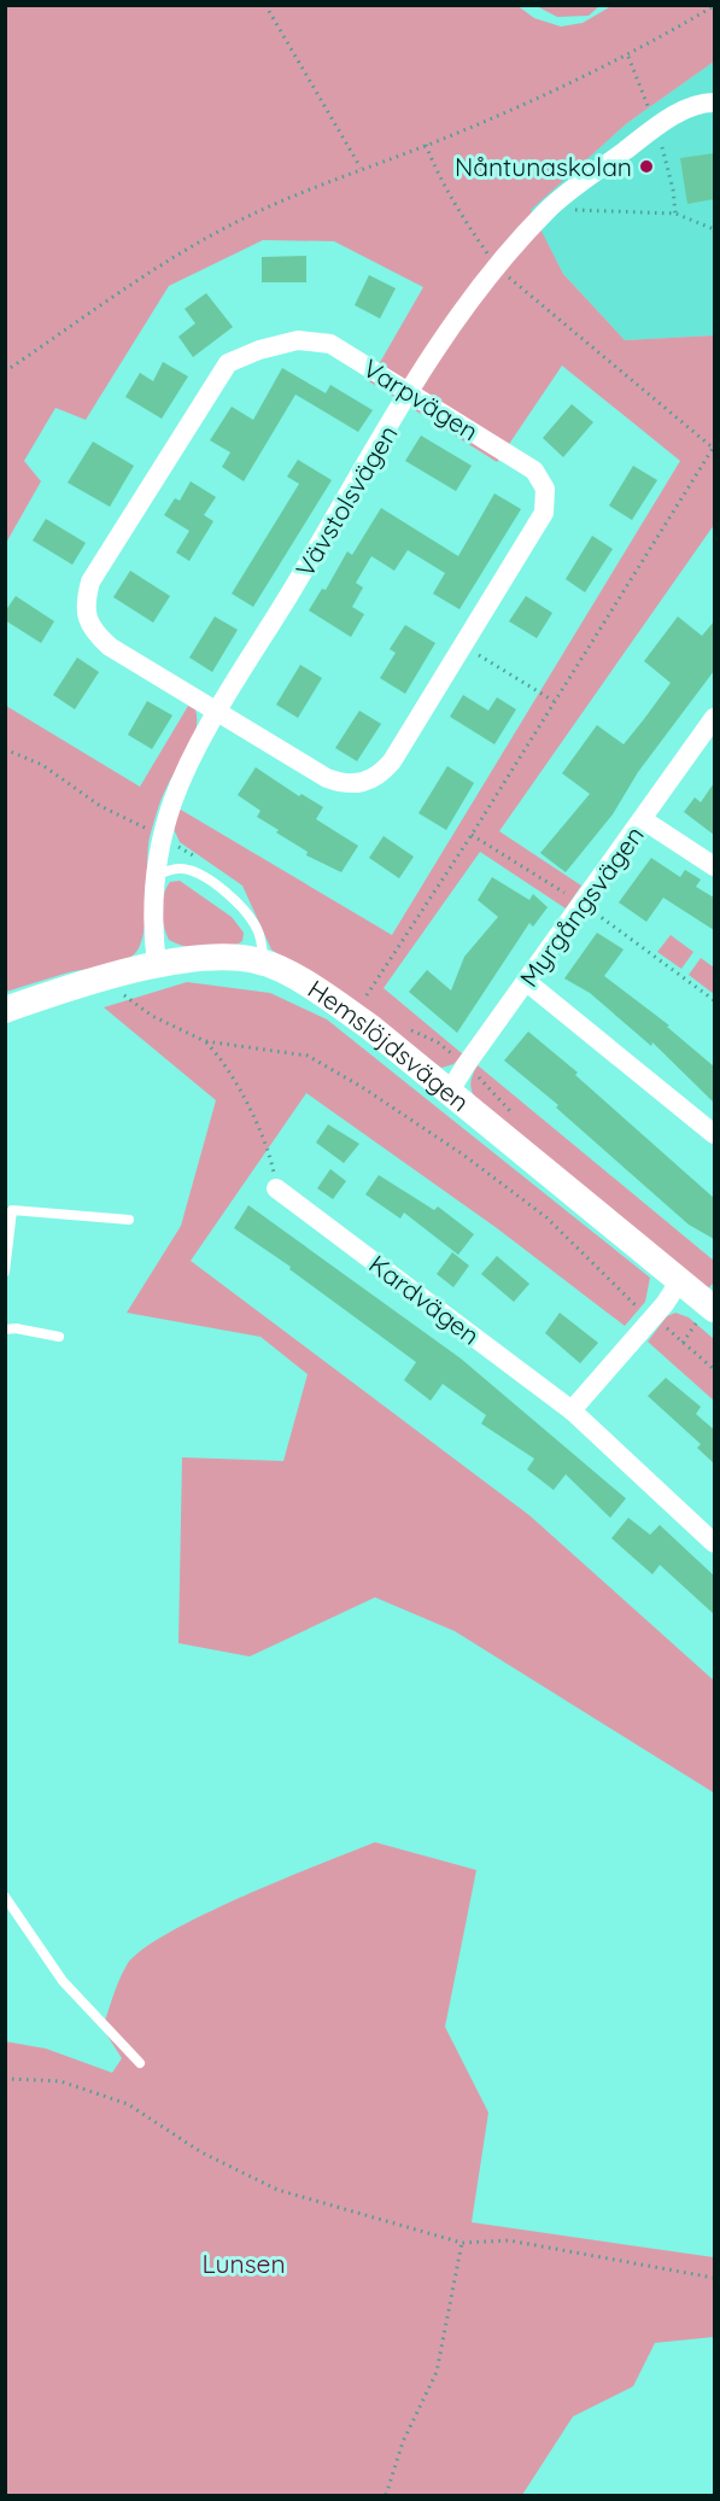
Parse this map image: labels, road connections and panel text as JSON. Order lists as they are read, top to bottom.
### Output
{
  "streets": {
    "street": [
      "Varpvägen",
      "Vävstolsvägen",
      "Myrgångsvägen",
      "Hemslöjdsvägen",
      "Kardvägen"
    ]
  },
  "crossings": [
    ["Varpvägen", "Vävstolsvägen"],
    ["Vävstolsvägen", "Hemslöjdsvägen"],
    ["Myrgångsvägen", "Hemslöjdsvägen"]
  ],
  "parks": ["Lunsen"],
  "places": ["Nåntunaskolan"]
}
